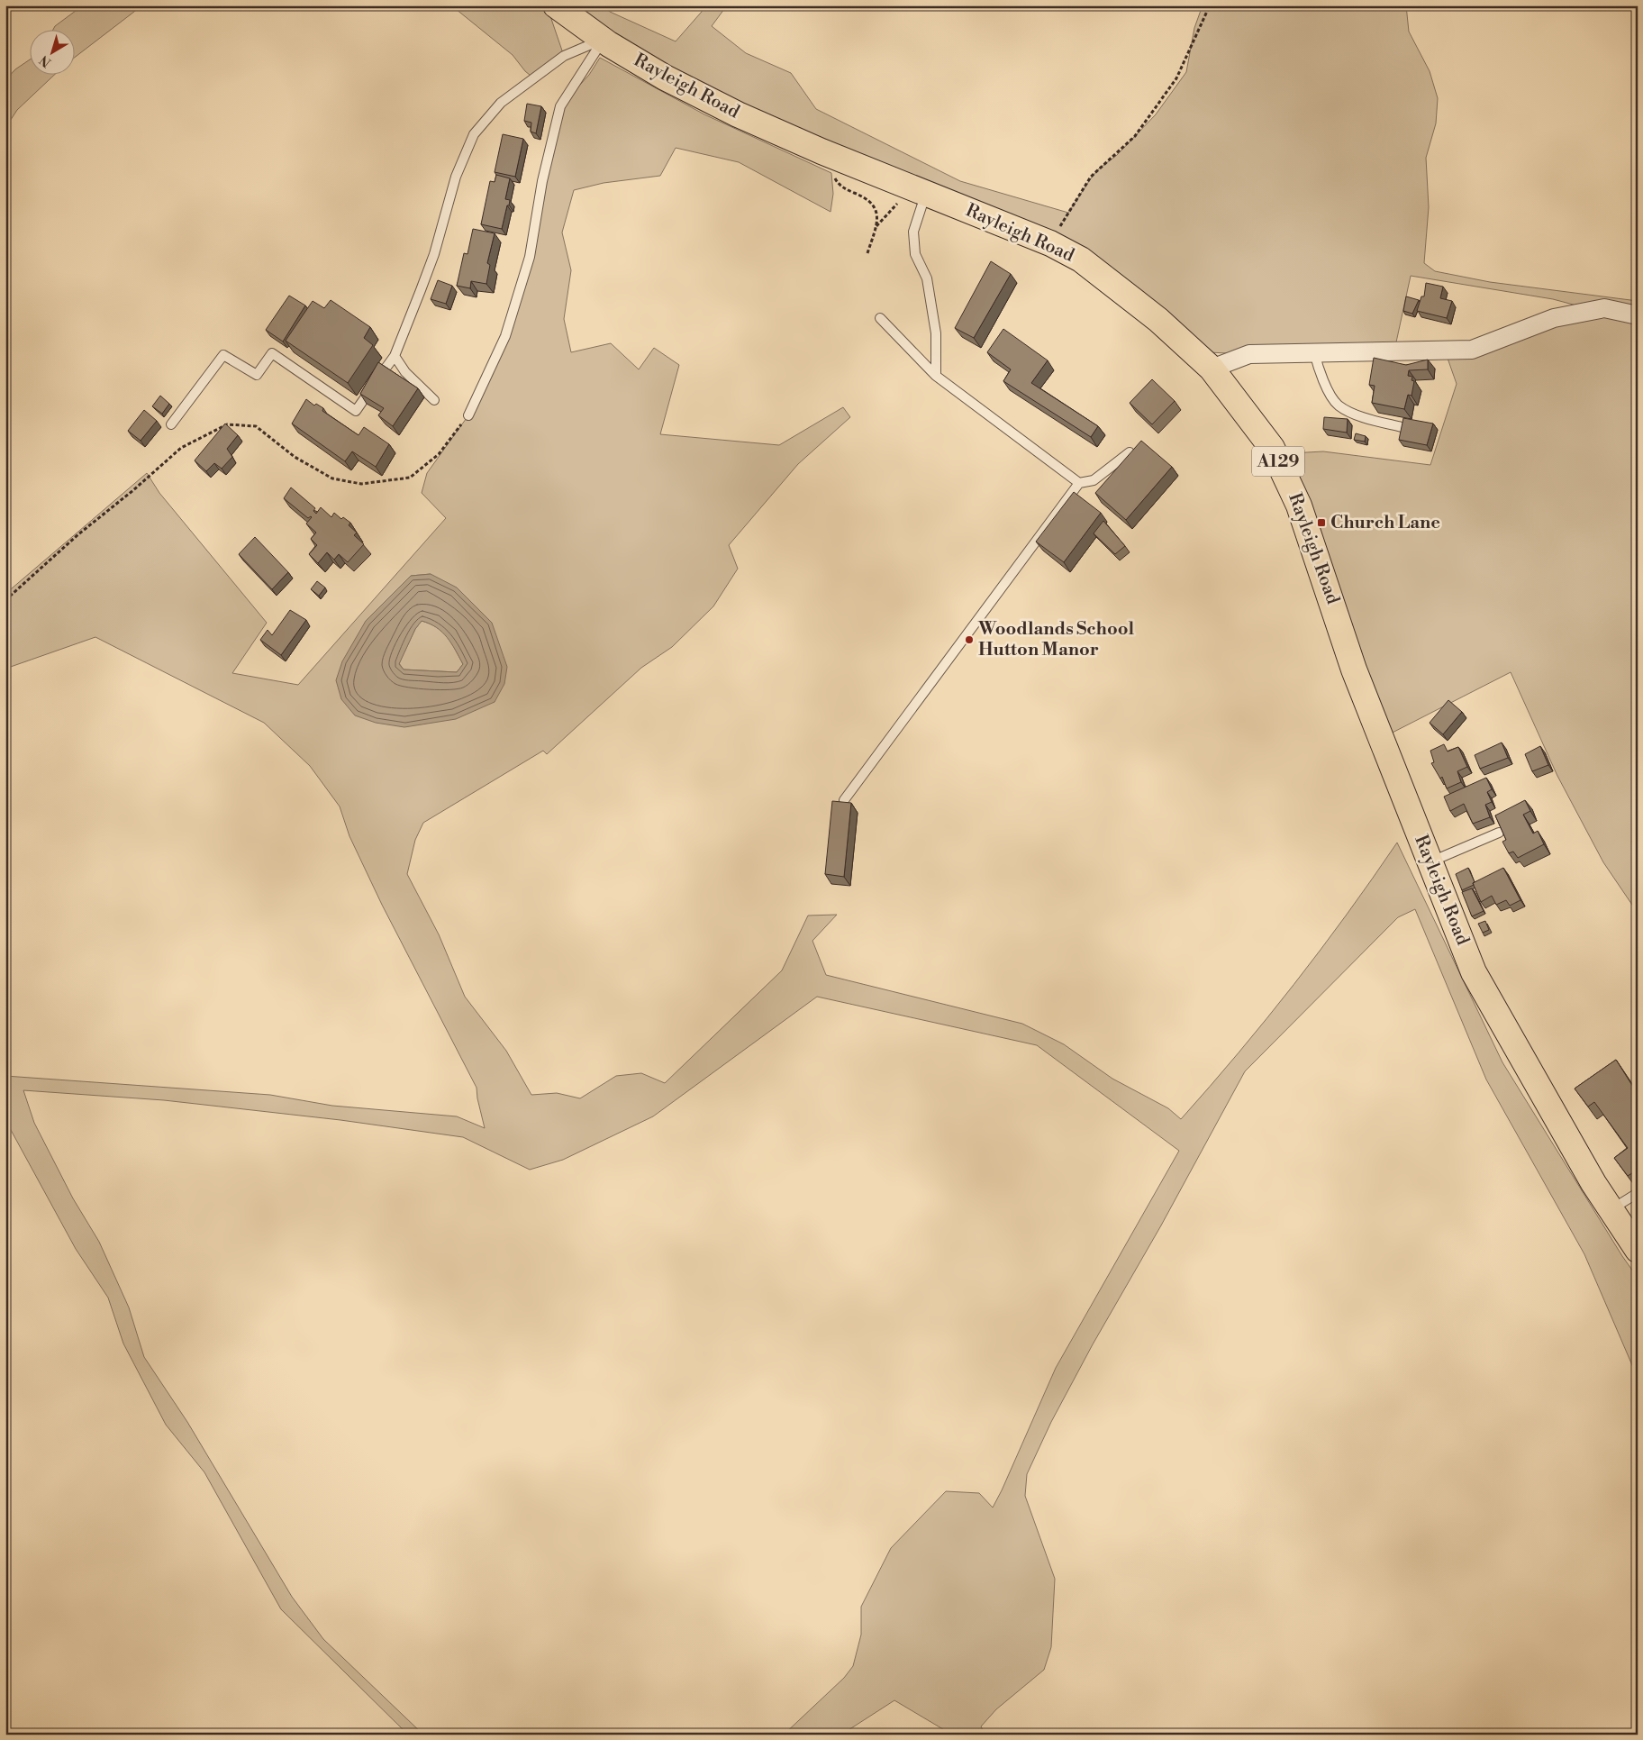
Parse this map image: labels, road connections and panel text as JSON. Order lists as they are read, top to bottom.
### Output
{
  "streets": {
    "main road": ["Rayleigh Road", "A129"]
  },
  "places": {
    "transit": ["Church Lane"],
    "other": ["Woodlands School Hutton Manor"]
  },
  "north": "bottom left"
}
